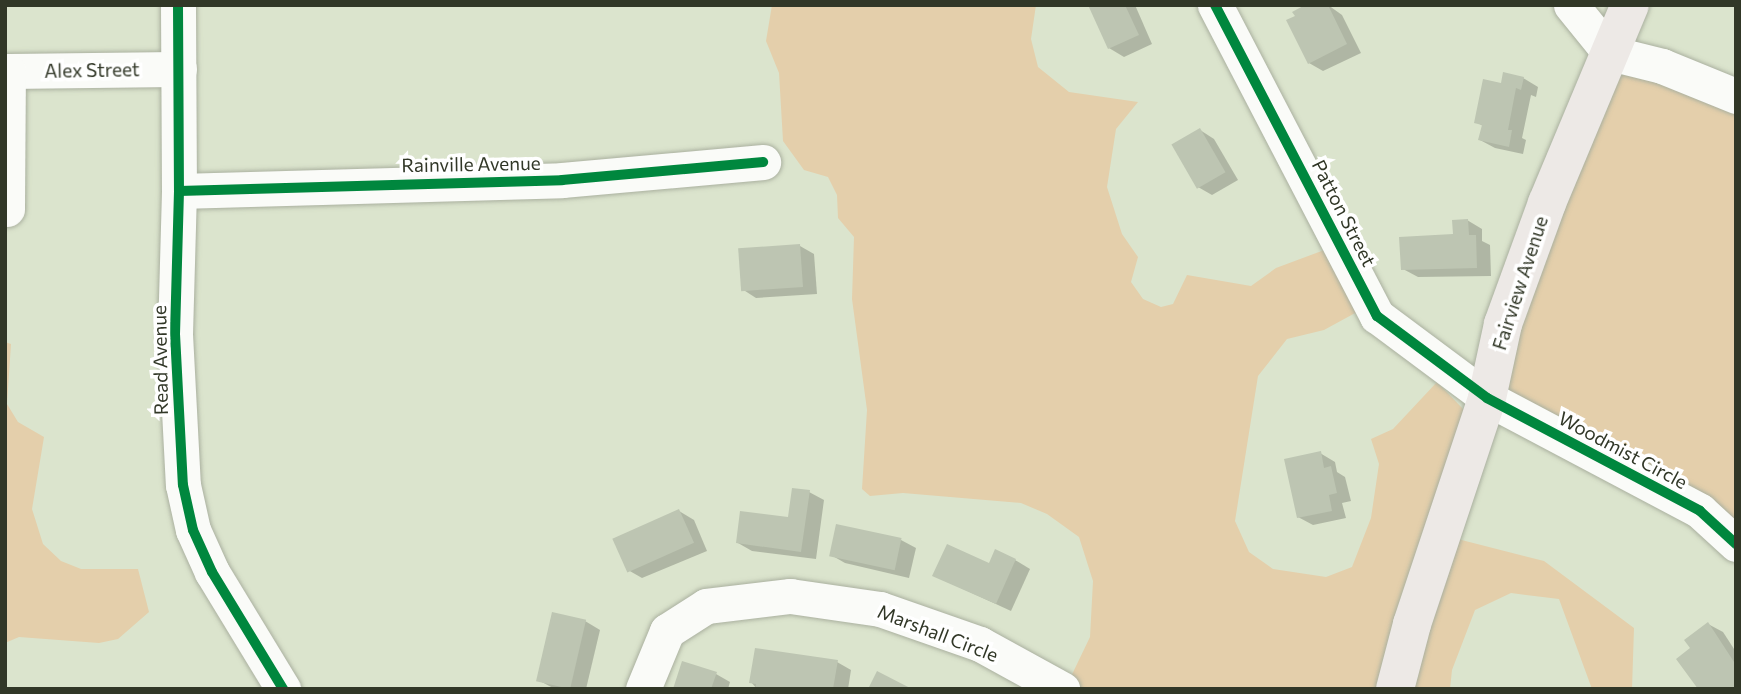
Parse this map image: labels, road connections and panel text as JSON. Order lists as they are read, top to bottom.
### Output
{
  "streets": {
    "main road": ["Fairview Avenue"],
    "street": [
      "Alex Street",
      "Rainville Avenue",
      "Patton Street",
      "Read Avenue",
      "Woodmist Circle",
      "Marshall Circle"
    ]
  },
  "crossings": [
    ["Alex Street", "Read Avenue"],
    ["Rainville Avenue", "Read Avenue"],
    ["Patton Street", "Fairview Avenue"],
    ["Patton Street", "Woodmist Circle"],
    ["Fairview Avenue", "Woodmist Circle"]
  ]
}
